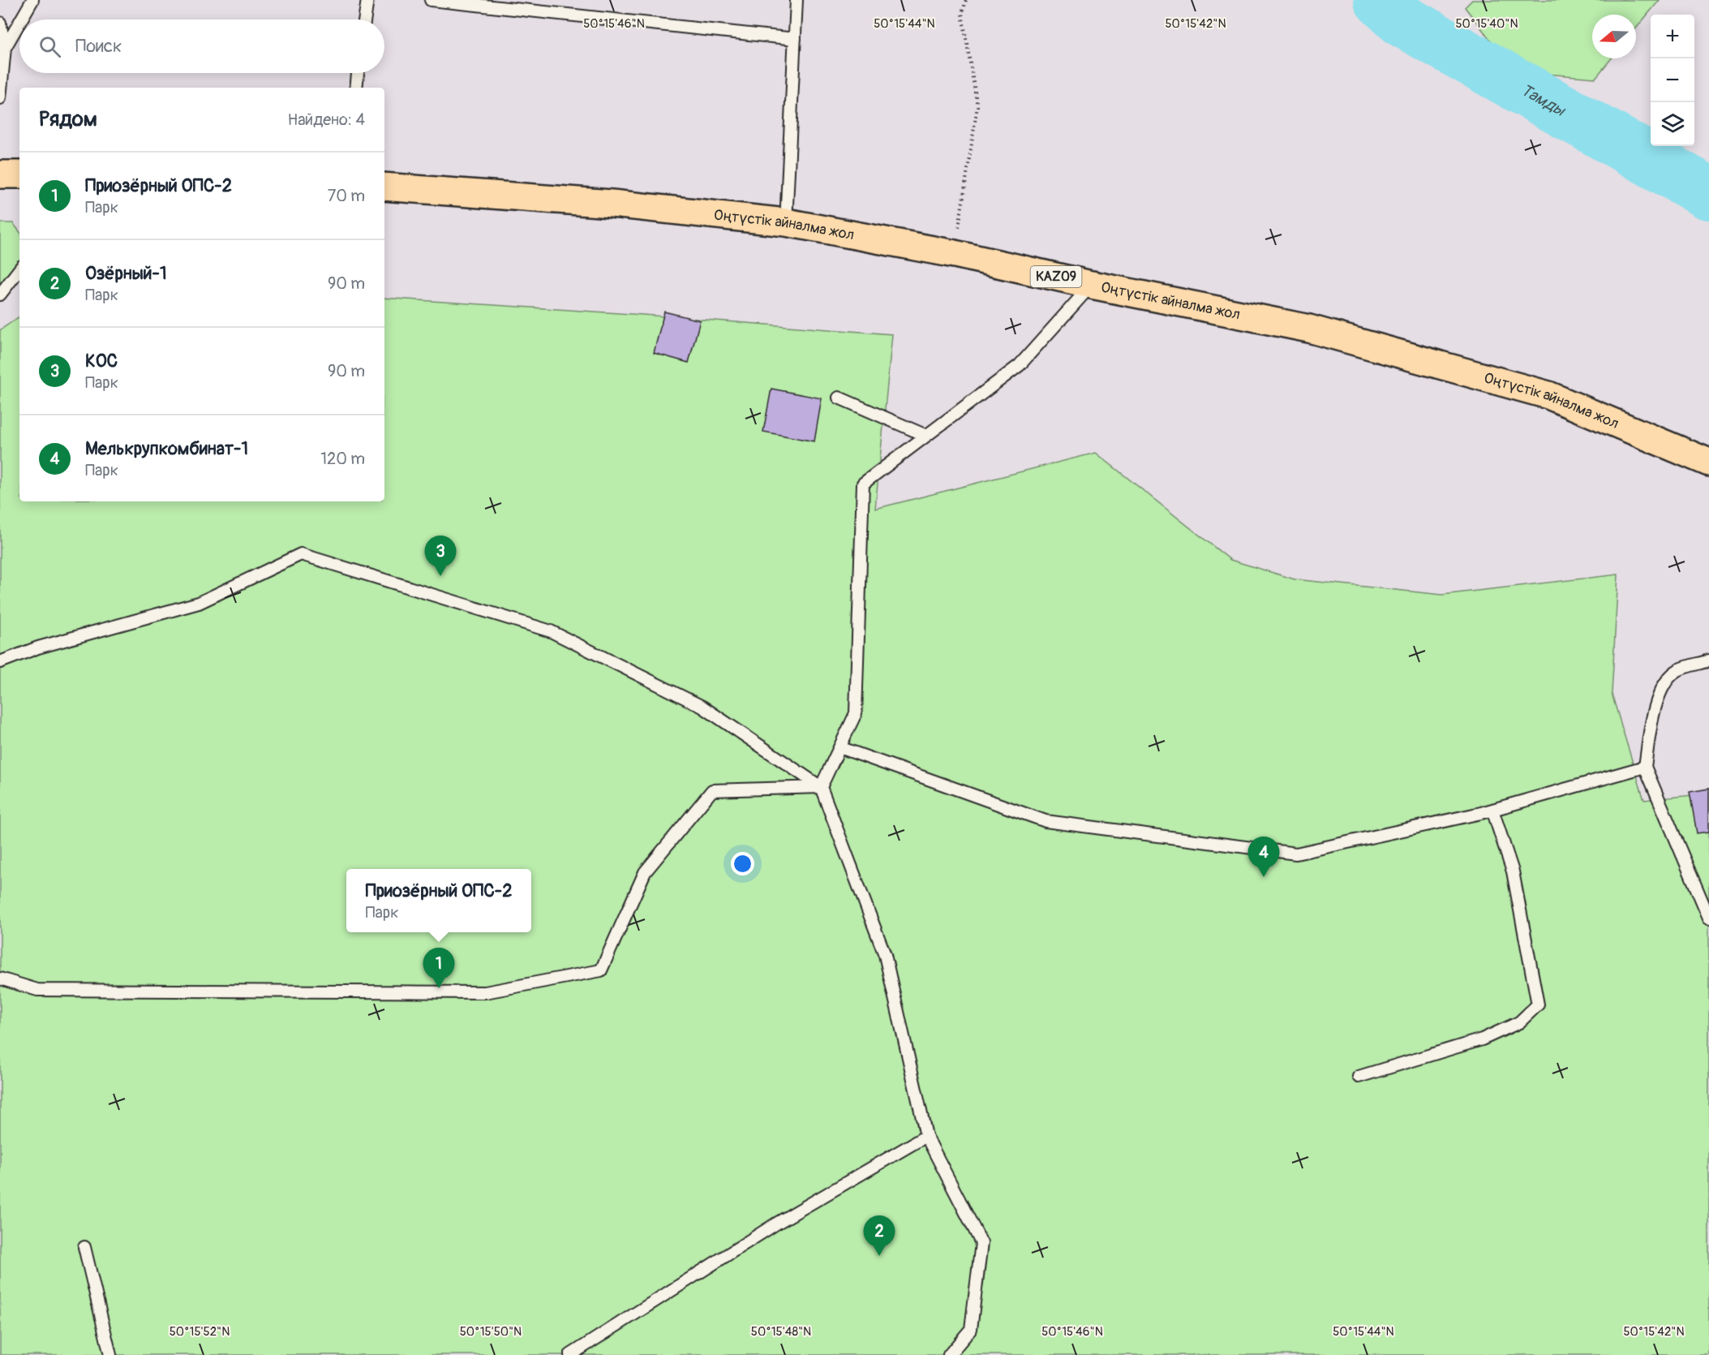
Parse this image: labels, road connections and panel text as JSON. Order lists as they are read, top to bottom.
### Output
{
  "streets": {
    "highway": ["Оңтүстік айналма жол", "KAZ09"]
  },
  "water": ["Тамды"],
  "north": "left",
  "page": {
    "map_buttons": ["+", "−"],
    "search": "Поиск",
    "heading": ["Рядом", "Найдено: 4"],
    "list": [
      {
        "mark": "1",
        "name": "Приозёрный ОПС-2",
        "note": "Парк",
        "value": "70 m"
      },
      {
        "mark": "2",
        "name": "Озёрный-1",
        "note": "Парк",
        "value": "90 m"
      },
      {
        "mark": "3",
        "name": "КОС",
        "note": "Парк",
        "value": "90 m"
      },
      {
        "mark": "4",
        "name": "Мелькрупкомбинат-1",
        "note": "Парк",
        "value": "120 m"
      }
    ],
    "pins": [
      "3",
      "4",
      "1",
      "2"
    ],
    "popup": ["Приозёрный ОПС-2", "Парк"]
  },
  "coordinates": [
    "50°15'46\"N",
    "50°15'44\"N",
    "50°15'42\"N",
    "50°15'40\"N",
    "50°15'52\"N",
    "50°15'50\"N",
    "50°15'48\"N"
  ]
}
